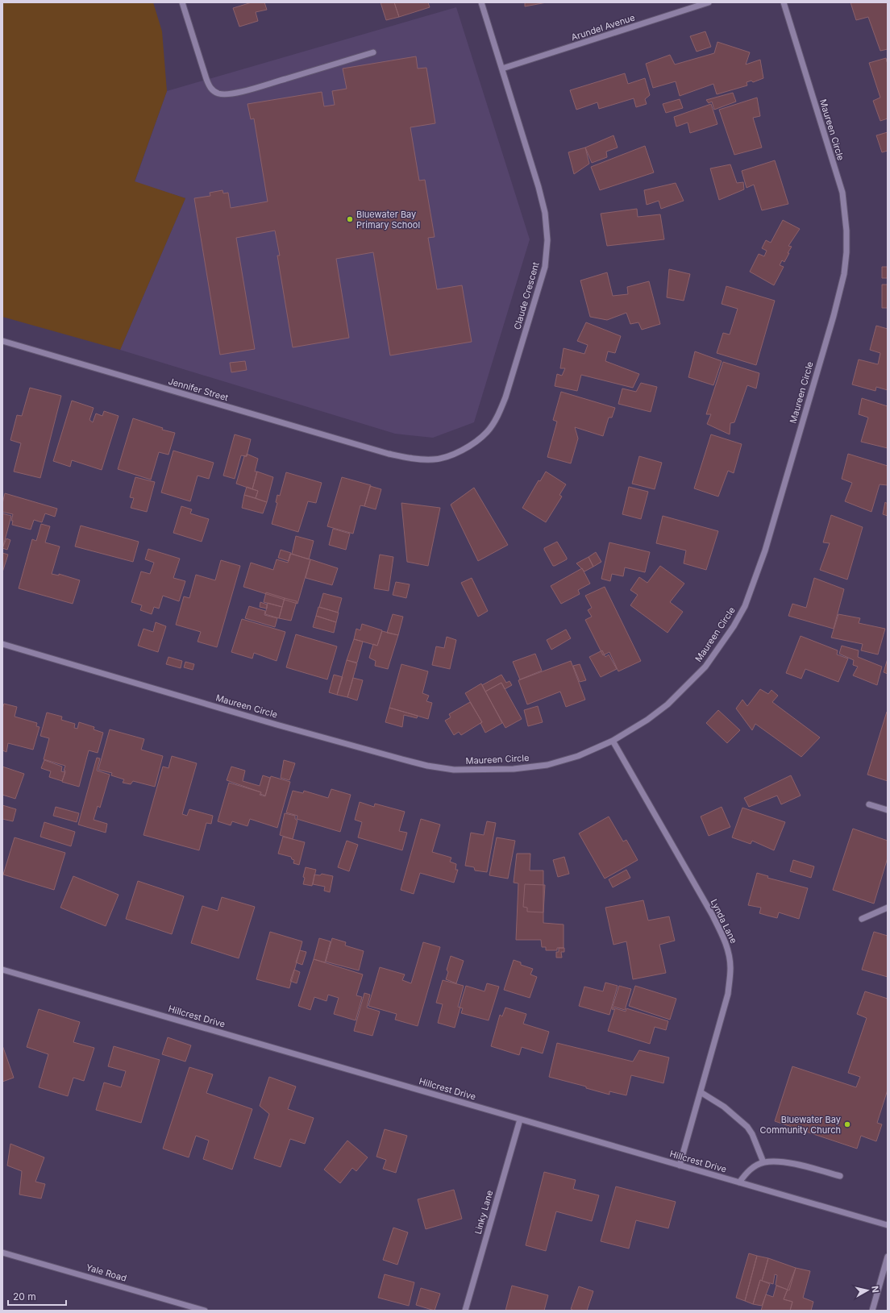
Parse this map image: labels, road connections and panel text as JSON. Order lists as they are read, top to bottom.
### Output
{
  "streets": {
    "street": [
      "Arundel Avenue",
      "Maureen Circle",
      "Claude Crescent",
      "Jennifer Street",
      "Lynda Lane",
      "Hillcrest Drive",
      "Linky Lane",
      "Yale Road"
    ]
  },
  "crossings": [
    ["Arundel Avenue", "Claude Crescent"],
    ["Maureen Circle", "Lynda Lane"],
    ["Claude Crescent", "Jennifer Street"],
    ["Lynda Lane", "Hillcrest Drive"],
    ["Hillcrest Drive", "Linky Lane"]
  ],
  "places": ["Bluewater Bay Primary School", "Bluewater Bay Community Church"],
  "scale_bar": "20 m",
  "north": "right"
}
